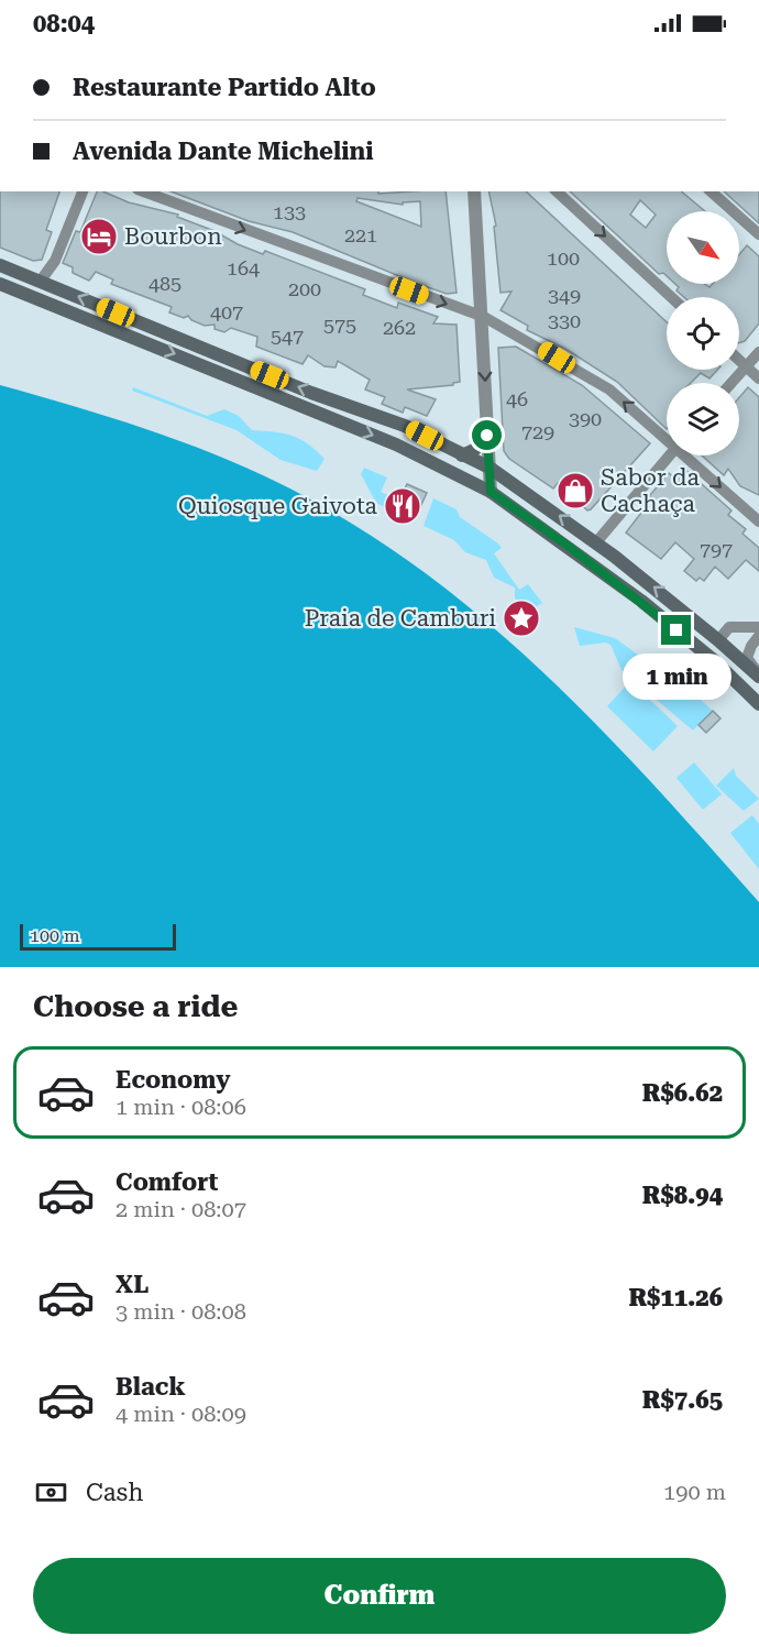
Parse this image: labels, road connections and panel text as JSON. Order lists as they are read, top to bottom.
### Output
{
  "places": {
    "hotel": ["Bourbon"],
    "shop": ["Sabor da Cachaça"],
    "restaurant": ["Quiosque Gaivota"],
    "place": ["Praia de Camburi"]
  },
  "house_numbers": [
    "133",
    "221",
    "100",
    "164",
    "485",
    "200",
    "349",
    "407",
    "330",
    "575",
    "262",
    "547",
    "46",
    "390",
    "729",
    "797"
  ],
  "scale_bar": "100 m",
  "north": "bottom right",
  "page": {
    "status": "08:04",
    "banner": ["Restaurante Partido Alto", "Avenida Dante Michelini"],
    "bubble": "1 min",
    "scale": "100 m",
    "heading": "Choose a ride",
    "list": [
      {
        "name": "Economy",
        "note": "1 min · 08:06",
        "value": "R$6.62"
      },
      {
        "name": "Comfort",
        "note": "2 min · 08:07",
        "value": "R$8.94"
      },
      {
        "name": "XL",
        "note": "3 min · 08:08",
        "value": "R$11.26"
      },
      {
        "name": "Black",
        "note": "4 min · 08:09",
        "value": "R$7.65"
      }
    ],
    "pay": ["Cash", "190 m"],
    "buttons": "Confirm"
  }
}
